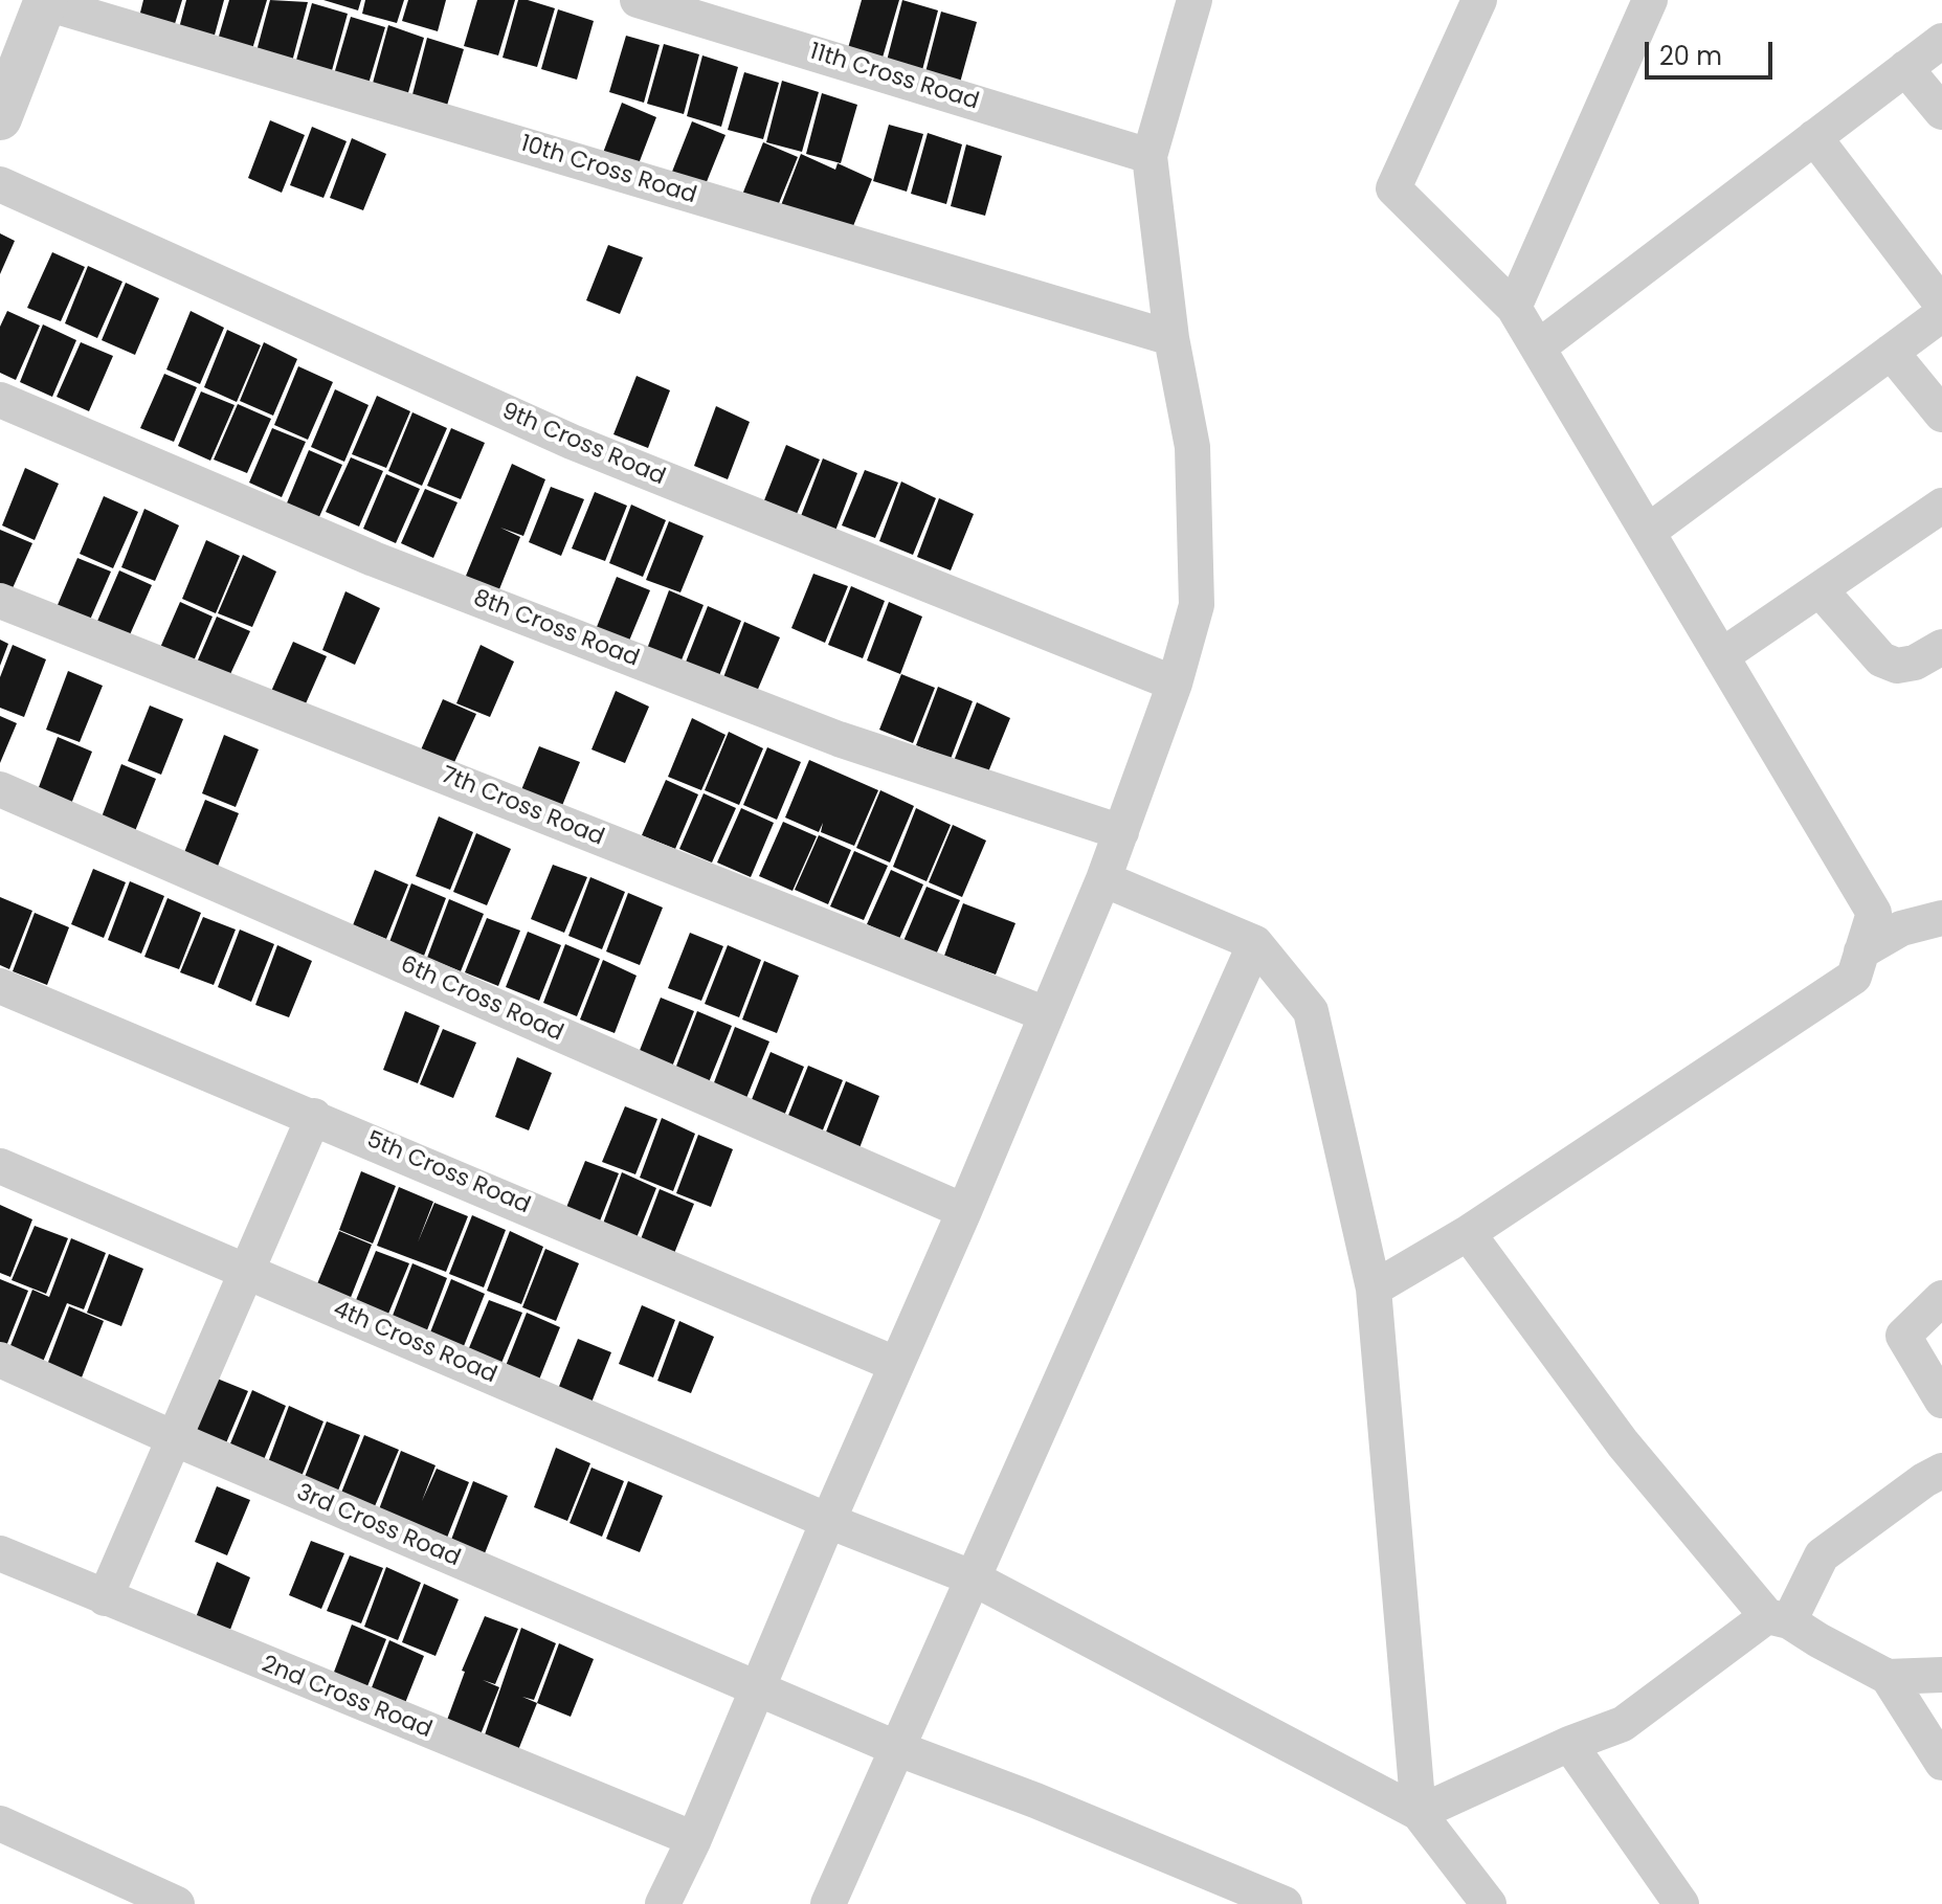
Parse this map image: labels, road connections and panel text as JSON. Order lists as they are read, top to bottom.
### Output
{
  "streets": {
    "street": [
      "11th Cross Road",
      "10th Cross Road",
      "9th Cross Road",
      "8th Cross Road",
      "7th Cross Road",
      "6th Cross Road",
      "5th Cross Road",
      "4th Cross Road",
      "3rd Cross Road",
      "2nd Cross Road"
    ]
  },
  "scale_bar": "20 m"
}
